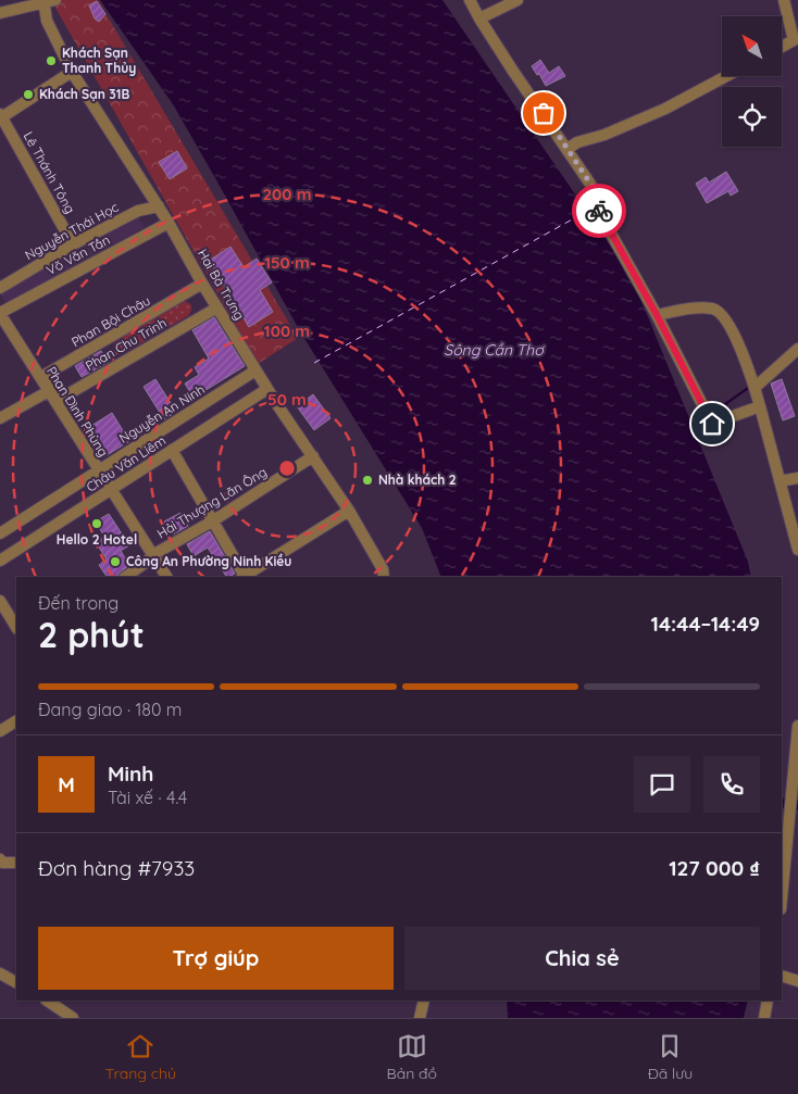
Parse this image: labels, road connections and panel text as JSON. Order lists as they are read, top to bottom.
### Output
{
  "streets": {
    "street": [
      "Lê Thánh Tông",
      "Nguyễn Thái Học",
      "Võ Văn Tần",
      "Hai Bà Trưng",
      "Phan Bội Châu",
      "Phan Chu Trinh",
      "Phan Đình Phùng",
      "Nguyễn An Ninh",
      "Châu Văn Liêm",
      "Hải Thượng Lãn Ông"
    ]
  },
  "crossings": [
    ["Lê Thánh Tông", "Nguyễn Thái Học"],
    ["Nguyễn Thái Học", "Hai Bà Trưng"],
    ["Võ Văn Tần", "Hai Bà Trưng"],
    ["Võ Văn Tần", "Phan Đình Phùng"],
    ["Hai Bà Trưng", "Phan Bội Châu"],
    ["Hai Bà Trưng", "Phan Chu Trinh"],
    ["Hai Bà Trưng", "Nguyễn An Ninh"],
    ["Hai Bà Trưng", "Châu Văn Liêm"],
    ["Hai Bà Trưng", "Hải Thượng Lãn Ông"],
    ["Phan Bội Châu", "Phan Chu Trinh"],
    ["Phan Bội Châu", "Phan Đình Phùng"],
    ["Phan Chu Trinh", "Phan Đình Phùng"],
    ["Phan Đình Phùng", "Nguyễn An Ninh"],
    ["Phan Đình Phùng", "Châu Văn Liêm"],
    ["Phan Đình Phùng", "Hải Thượng Lãn Ông"]
  ],
  "water": ["Sông Cần Thơ"],
  "places": [
    "Khách Sạn Thanh Thủy",
    "Khách Sạn 31B",
    "Nhà khách 2",
    "Hello 2 Hotel",
    "Công An Phường Ninh Kiều"
  ],
  "north": "top left",
  "page": {
    "heading": ["2 phút", "Đến trong", "14:44–14:49"],
    "panel": [
      "Minh",
      "Tài xế · 4.4",
      "Đơn hàng #7933",
      "127 000 ₫"
    ],
    "bar": "Đang giao · 180 m",
    "round": "M",
    "buttons": ["Trợ giúp", "Chia sẻ"],
    "tabs": ["Trang chủ", "Bản đồ", "Đã lưu"]
  },
  "rings": [
    "200 m",
    "150 m",
    "100 m",
    "50 m"
  ]
}
